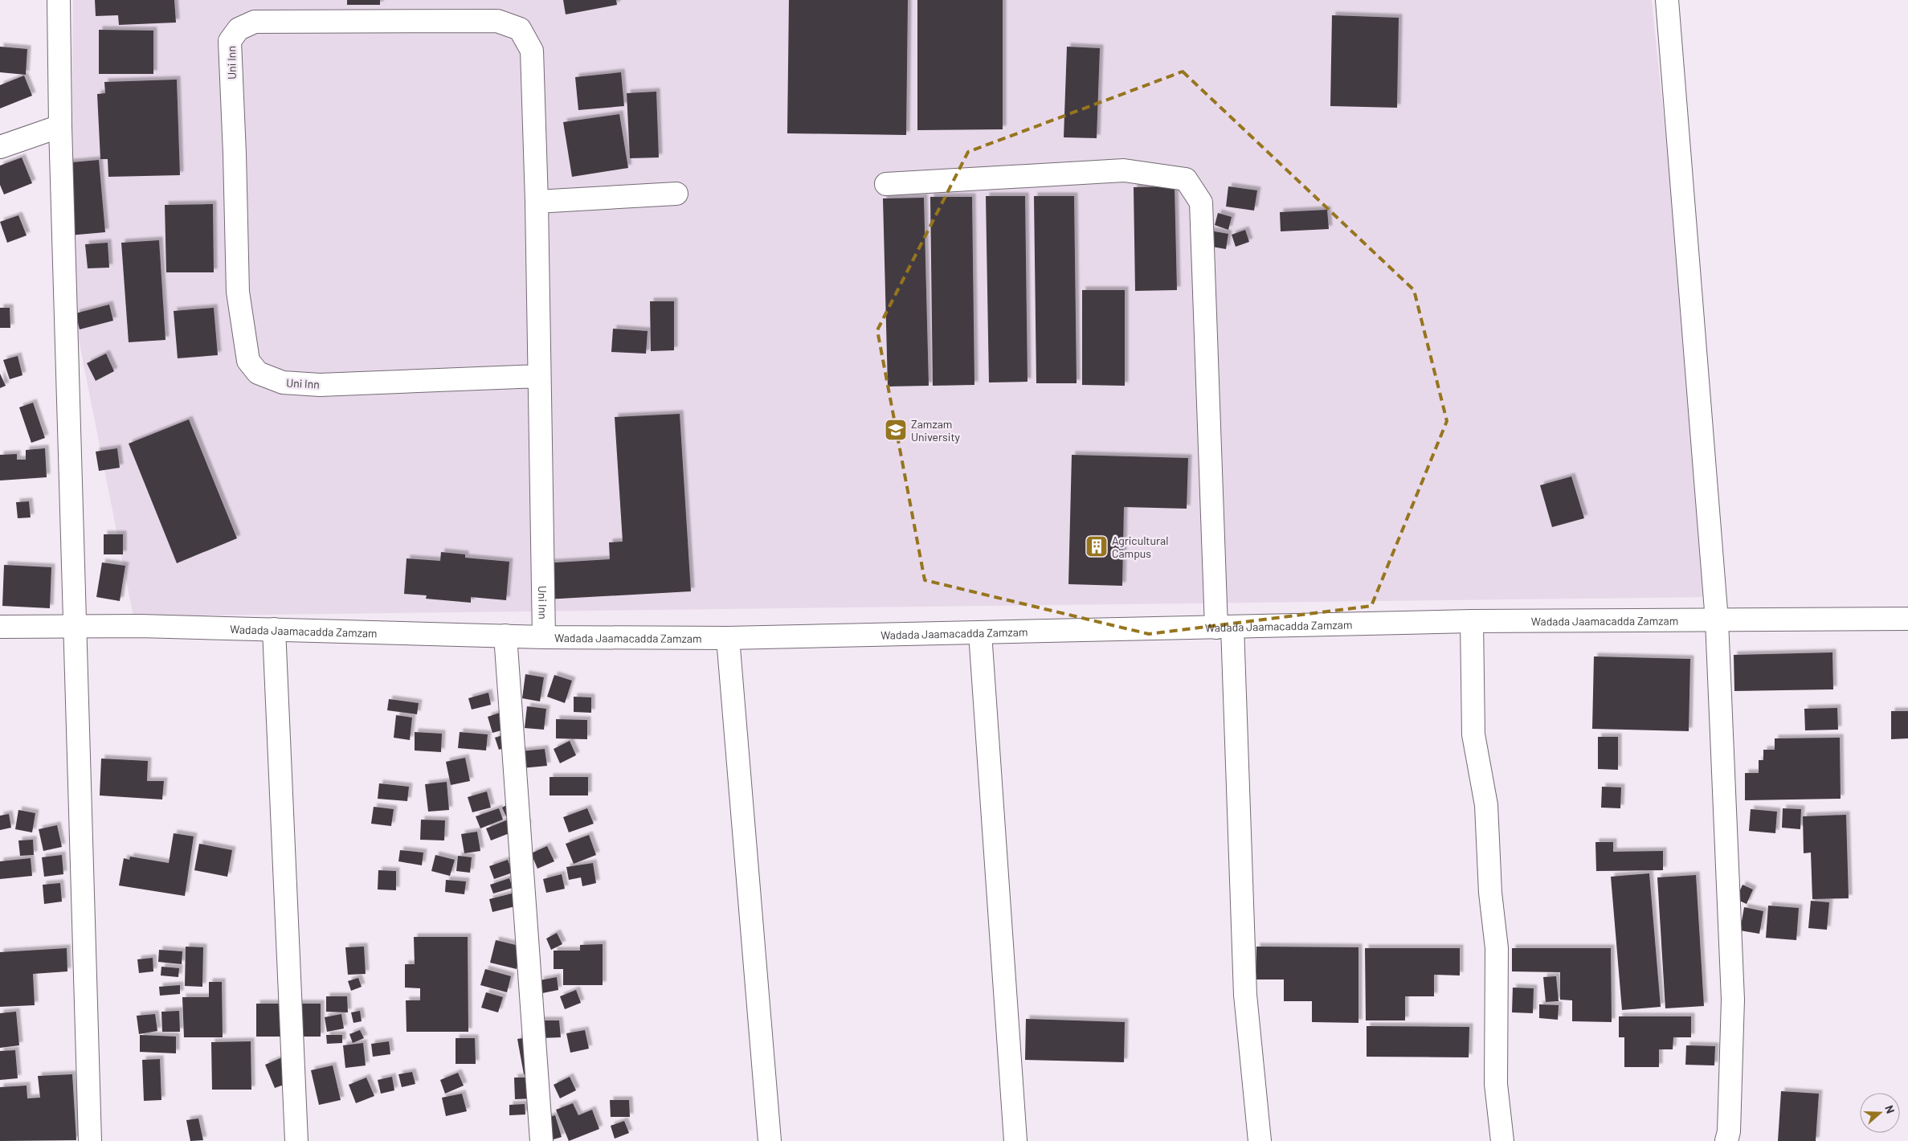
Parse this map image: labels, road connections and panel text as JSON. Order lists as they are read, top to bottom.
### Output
{
  "streets": {
    "street": ["Uni Inn", "Wadada Jaamacadda Zamzam"]
  },
  "crossings": [
    ["Uni Inn", "Wadada Jaamacadda Zamzam"]
  ],
  "places": {
    "school or university": ["Zamzam University"],
    "building": ["Agricultural Campus"]
  },
  "north": "right"
}
